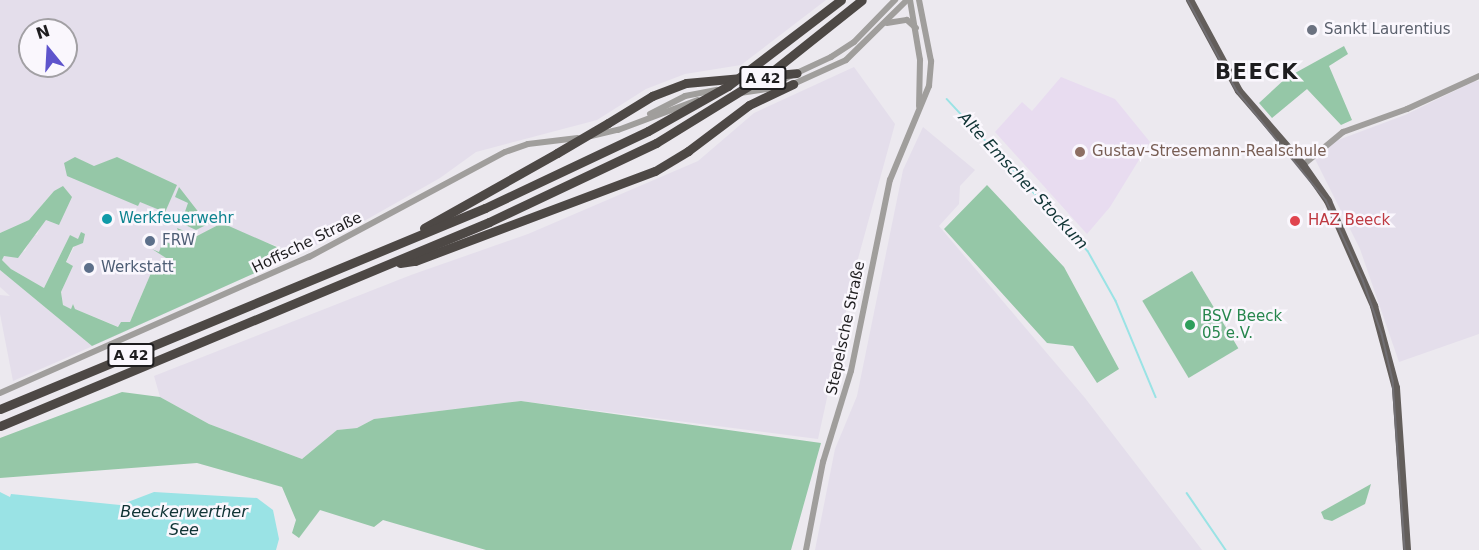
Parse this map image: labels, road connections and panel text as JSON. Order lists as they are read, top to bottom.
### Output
{
  "streets": {
    "highway": ["A 42"],
    "street": ["Hoffsche Straße", "Stepelsche Straße"]
  },
  "crossings": [
    ["Hoffsche Straße", "Stepelsche Straße"]
  ],
  "districts": ["BEECK"],
  "water": ["Alte Emscher Stockum", "Beeckerwerther See"],
  "places": [
    "Sankt Laurentius",
    "Gustav-Stresemann-Realschule",
    "Werkfeuerwehr",
    "HAZ Beeck",
    "FRW",
    "Werkstatt",
    "BSV Beeck 05 e.V."
  ],
  "north": "top"
}
